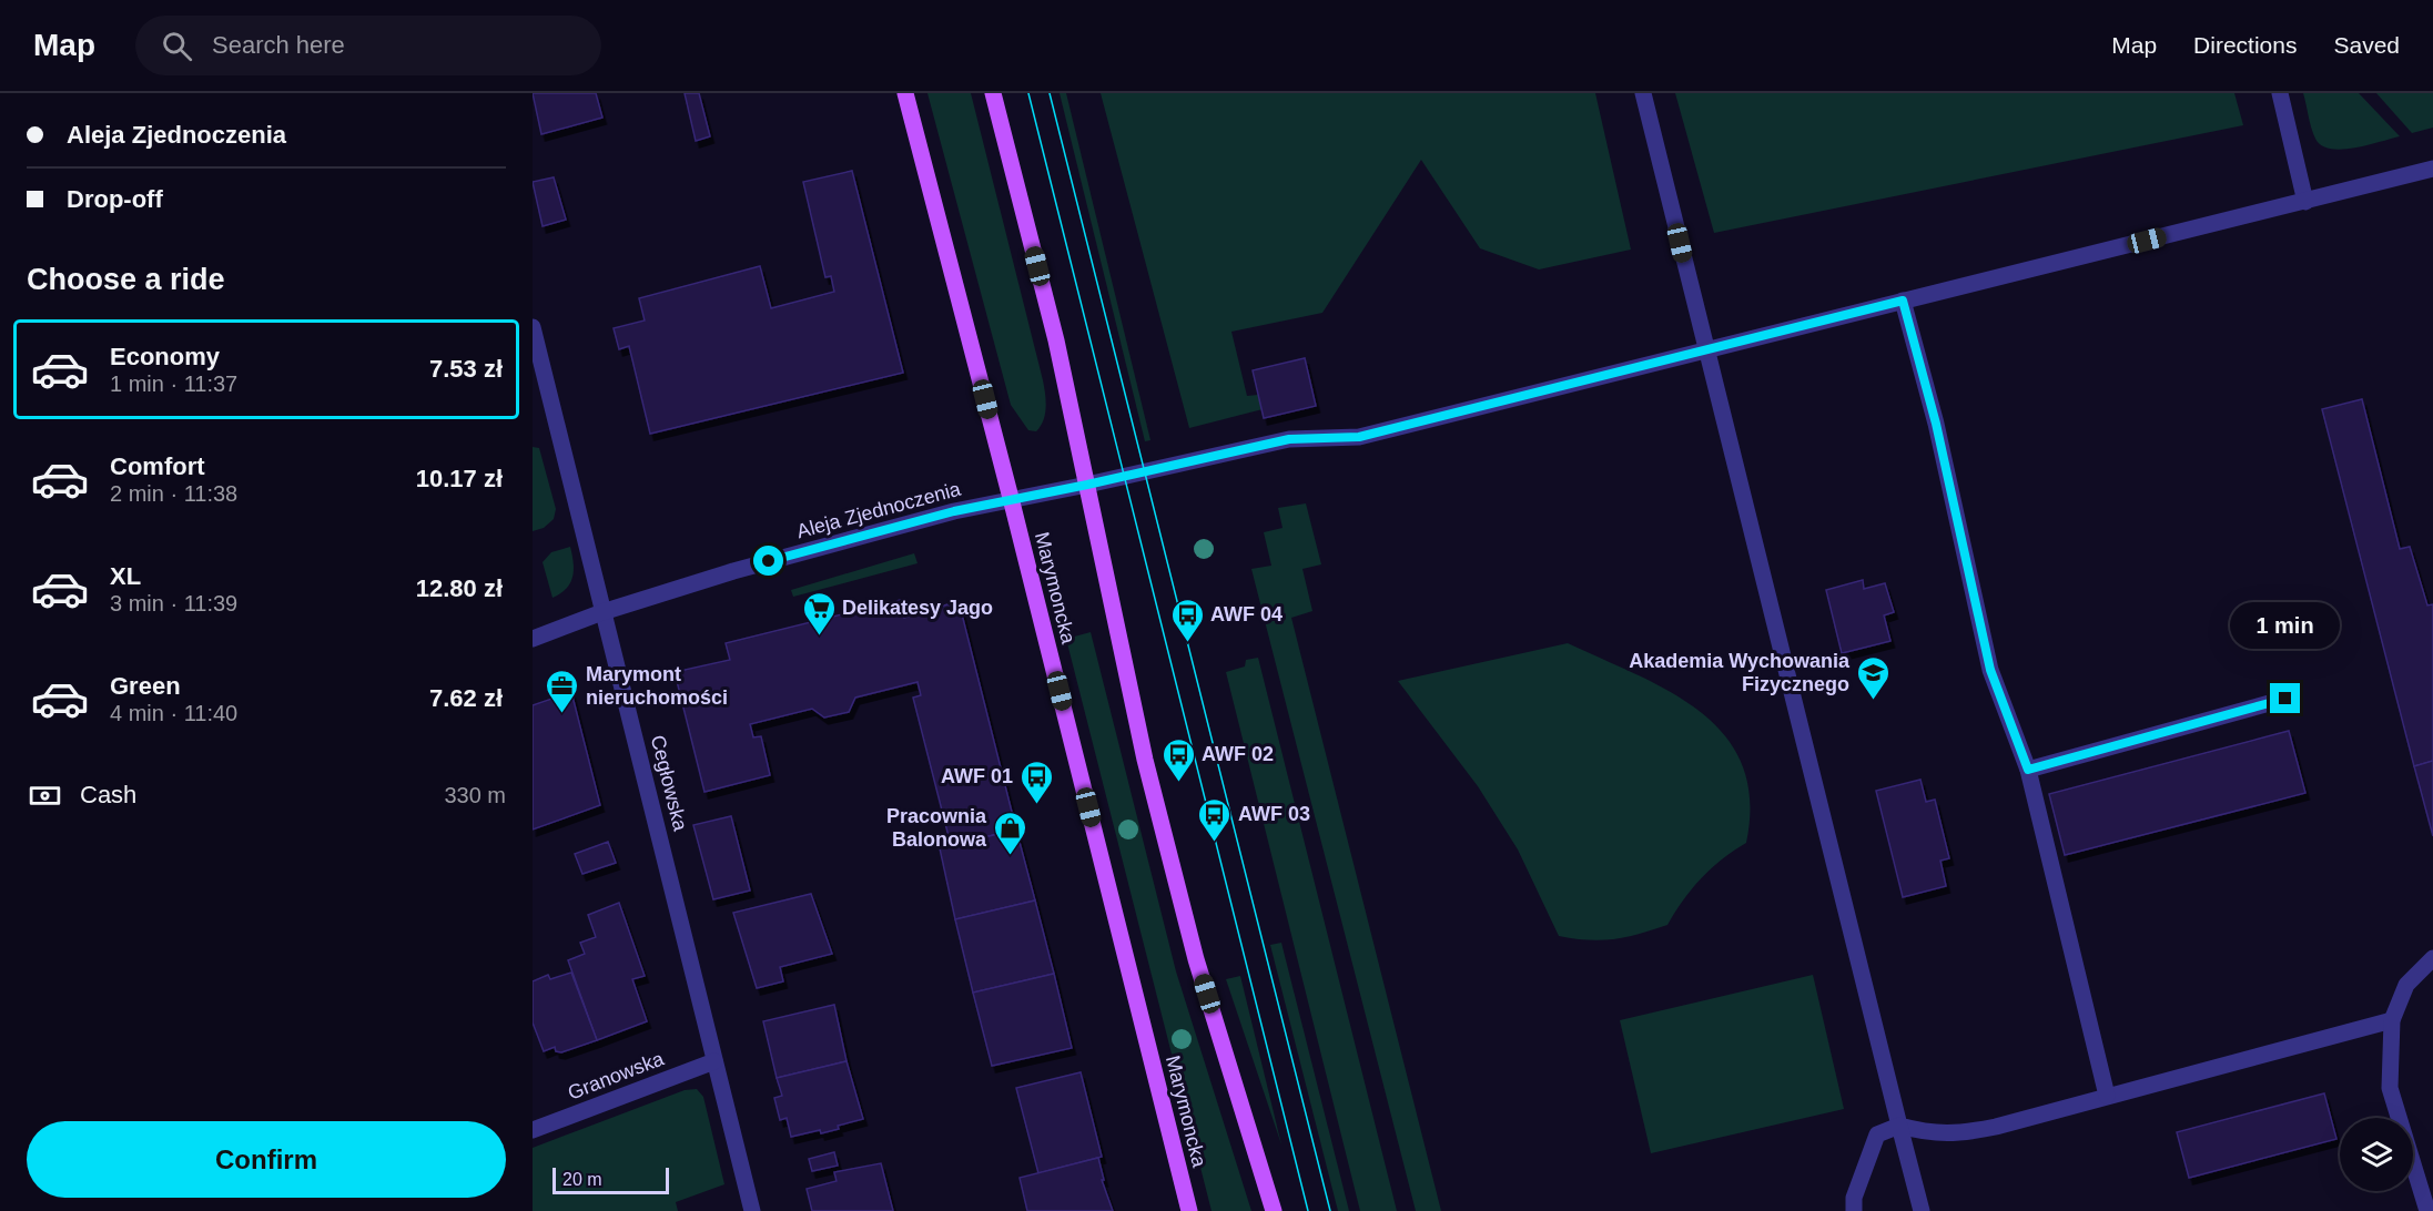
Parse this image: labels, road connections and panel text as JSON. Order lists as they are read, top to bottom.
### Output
{
  "streets": {
    "main road": ["Marymoncka"],
    "street": ["Aleja Zjednoczenia", "Cegłowska", "Granowska"]
  },
  "crossings": [
    ["Aleja Zjednoczenia", "Marymoncka"],
    ["Aleja Zjednoczenia", "Cegłowska"],
    ["Cegłowska", "Granowska"]
  ],
  "places": {
    "supermarket": ["Delikatesy Jago"],
    "bus stop": [
      "AWF 04",
      "AWF 02",
      "AWF 01",
      "AWF 03"
    ],
    "school or university": ["Akademia Wychowania Fizycznego"],
    "office": ["Marymont nieruchomości"],
    "shop": ["Pracownia Balonowa"]
  },
  "scale_bar": "20 m",
  "page": {
    "header": "Map",
    "search": "Search here",
    "nav": ["Map", "Directions", "Saved"],
    "banner": ["Aleja Zjednoczenia", "Drop-off"],
    "heading": "Choose a ride",
    "list": [
      {
        "name": "Economy",
        "note": "1 min · 11:37",
        "value": "7.53 zł"
      },
      {
        "name": "Comfort",
        "note": "2 min · 11:38",
        "value": "10.17 zł"
      },
      {
        "name": "XL",
        "note": "3 min · 11:39",
        "value": "12.80 zł"
      },
      {
        "name": "Green",
        "note": "4 min · 11:40",
        "value": "7.62 zł"
      }
    ],
    "bubble": "1 min",
    "pay": ["Cash", "330 m"],
    "buttons": "Confirm",
    "scale": "20 m"
  }
}
